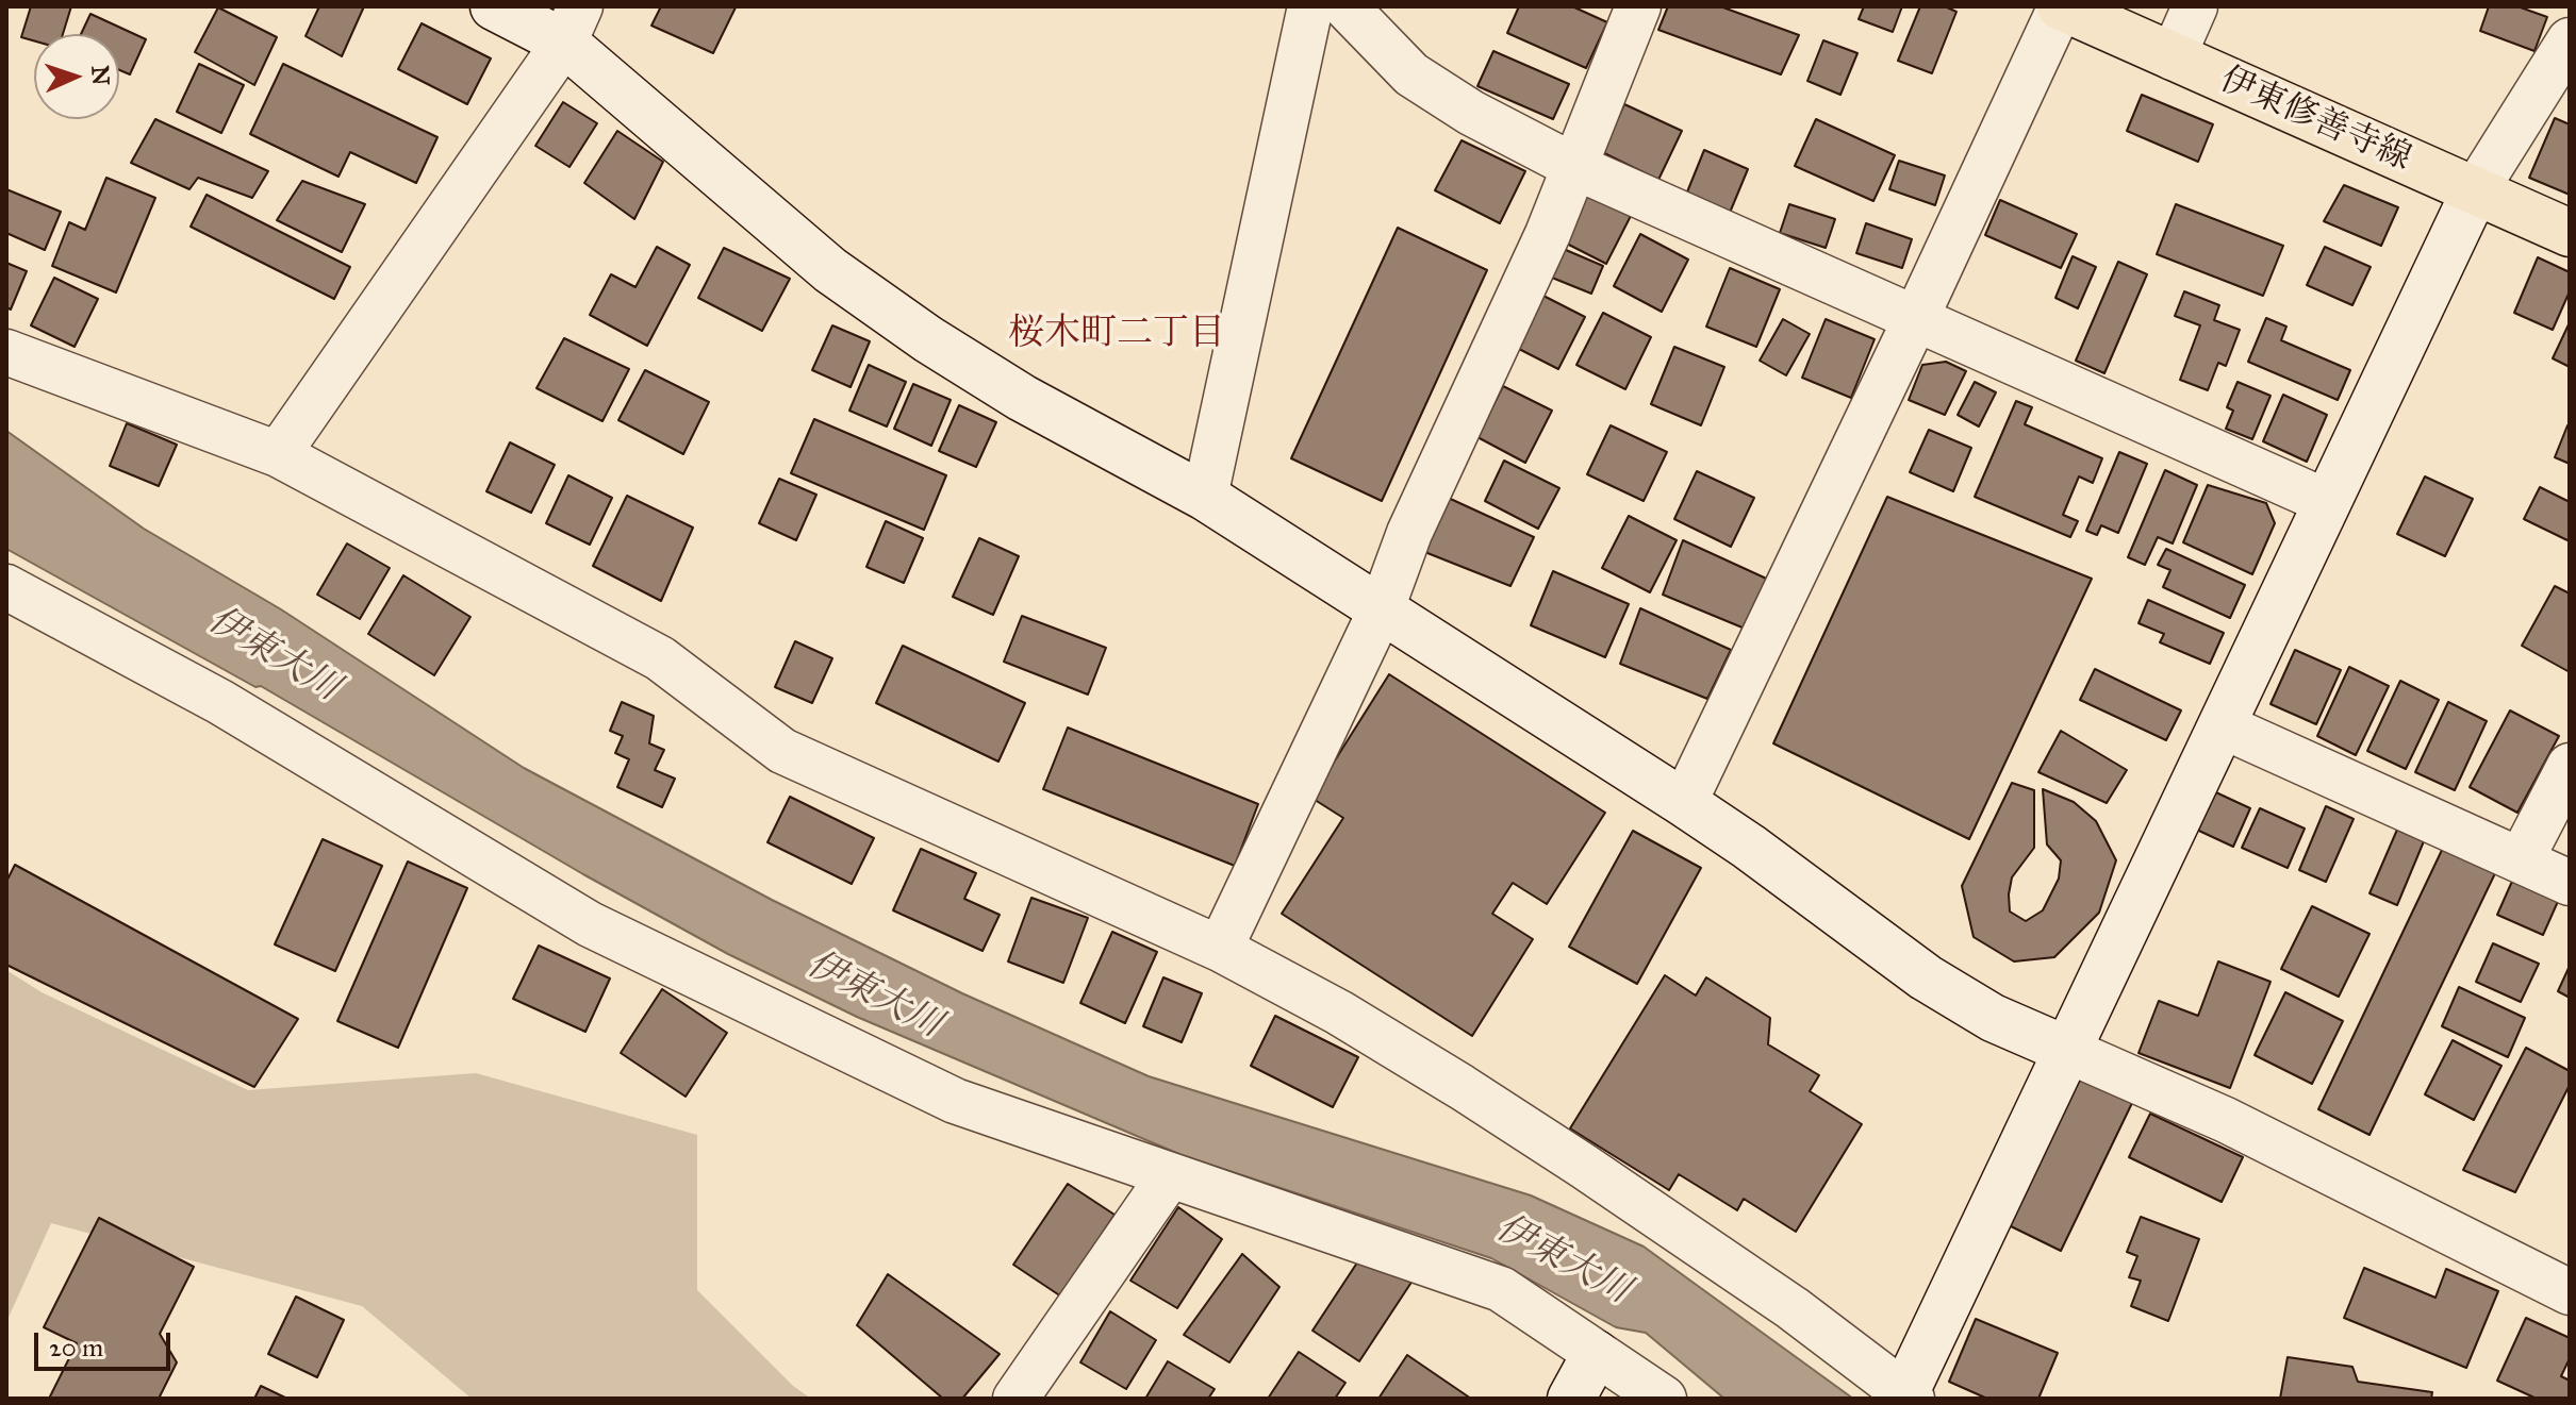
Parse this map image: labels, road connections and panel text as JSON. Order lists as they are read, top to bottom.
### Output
{
  "streets": {
    "main road": ["伊東修善寺線"]
  },
  "districts": ["桜木町二丁目"],
  "water": ["伊東大川"],
  "scale_bar": "20 m",
  "north": "right"
}
